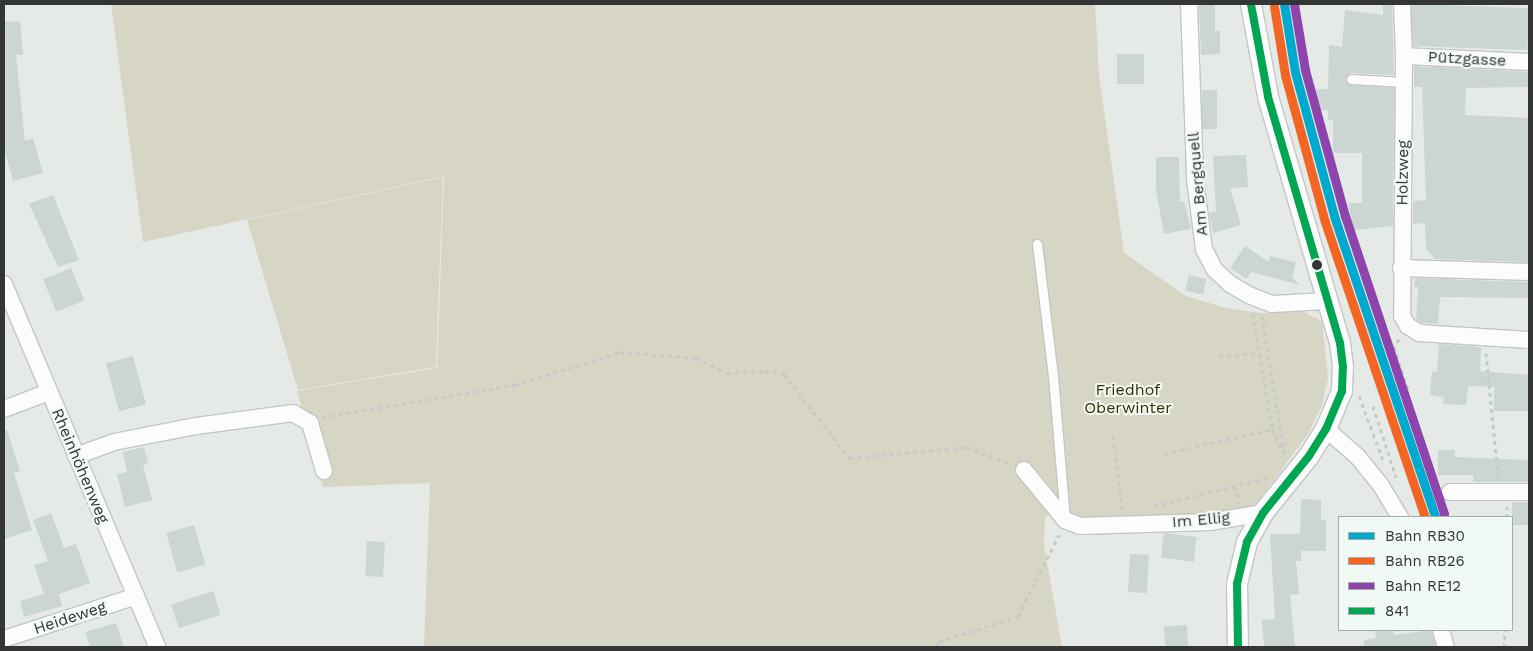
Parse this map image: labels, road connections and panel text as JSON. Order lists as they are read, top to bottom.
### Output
{
  "streets": {
    "street": [
      "Pützgasse",
      "Holzweg",
      "Am Bergquell",
      "Rheinhöhenweg",
      "Im Ellig",
      "Heideweg"
    ]
  },
  "crossings": [
    ["Pützgasse", "Holzweg"],
    ["Rheinhöhenweg", "Heideweg"]
  ],
  "parks": ["Friedhof Oberwinter"],
  "lines": [
    "rail line RB30",
    "rail line RE12",
    "transit line 841",
    "rail line RB26"
  ],
  "legend": [
    "Bahn RB30",
    "Bahn RB26",
    "Bahn RE12",
    "841"
  ]
}
